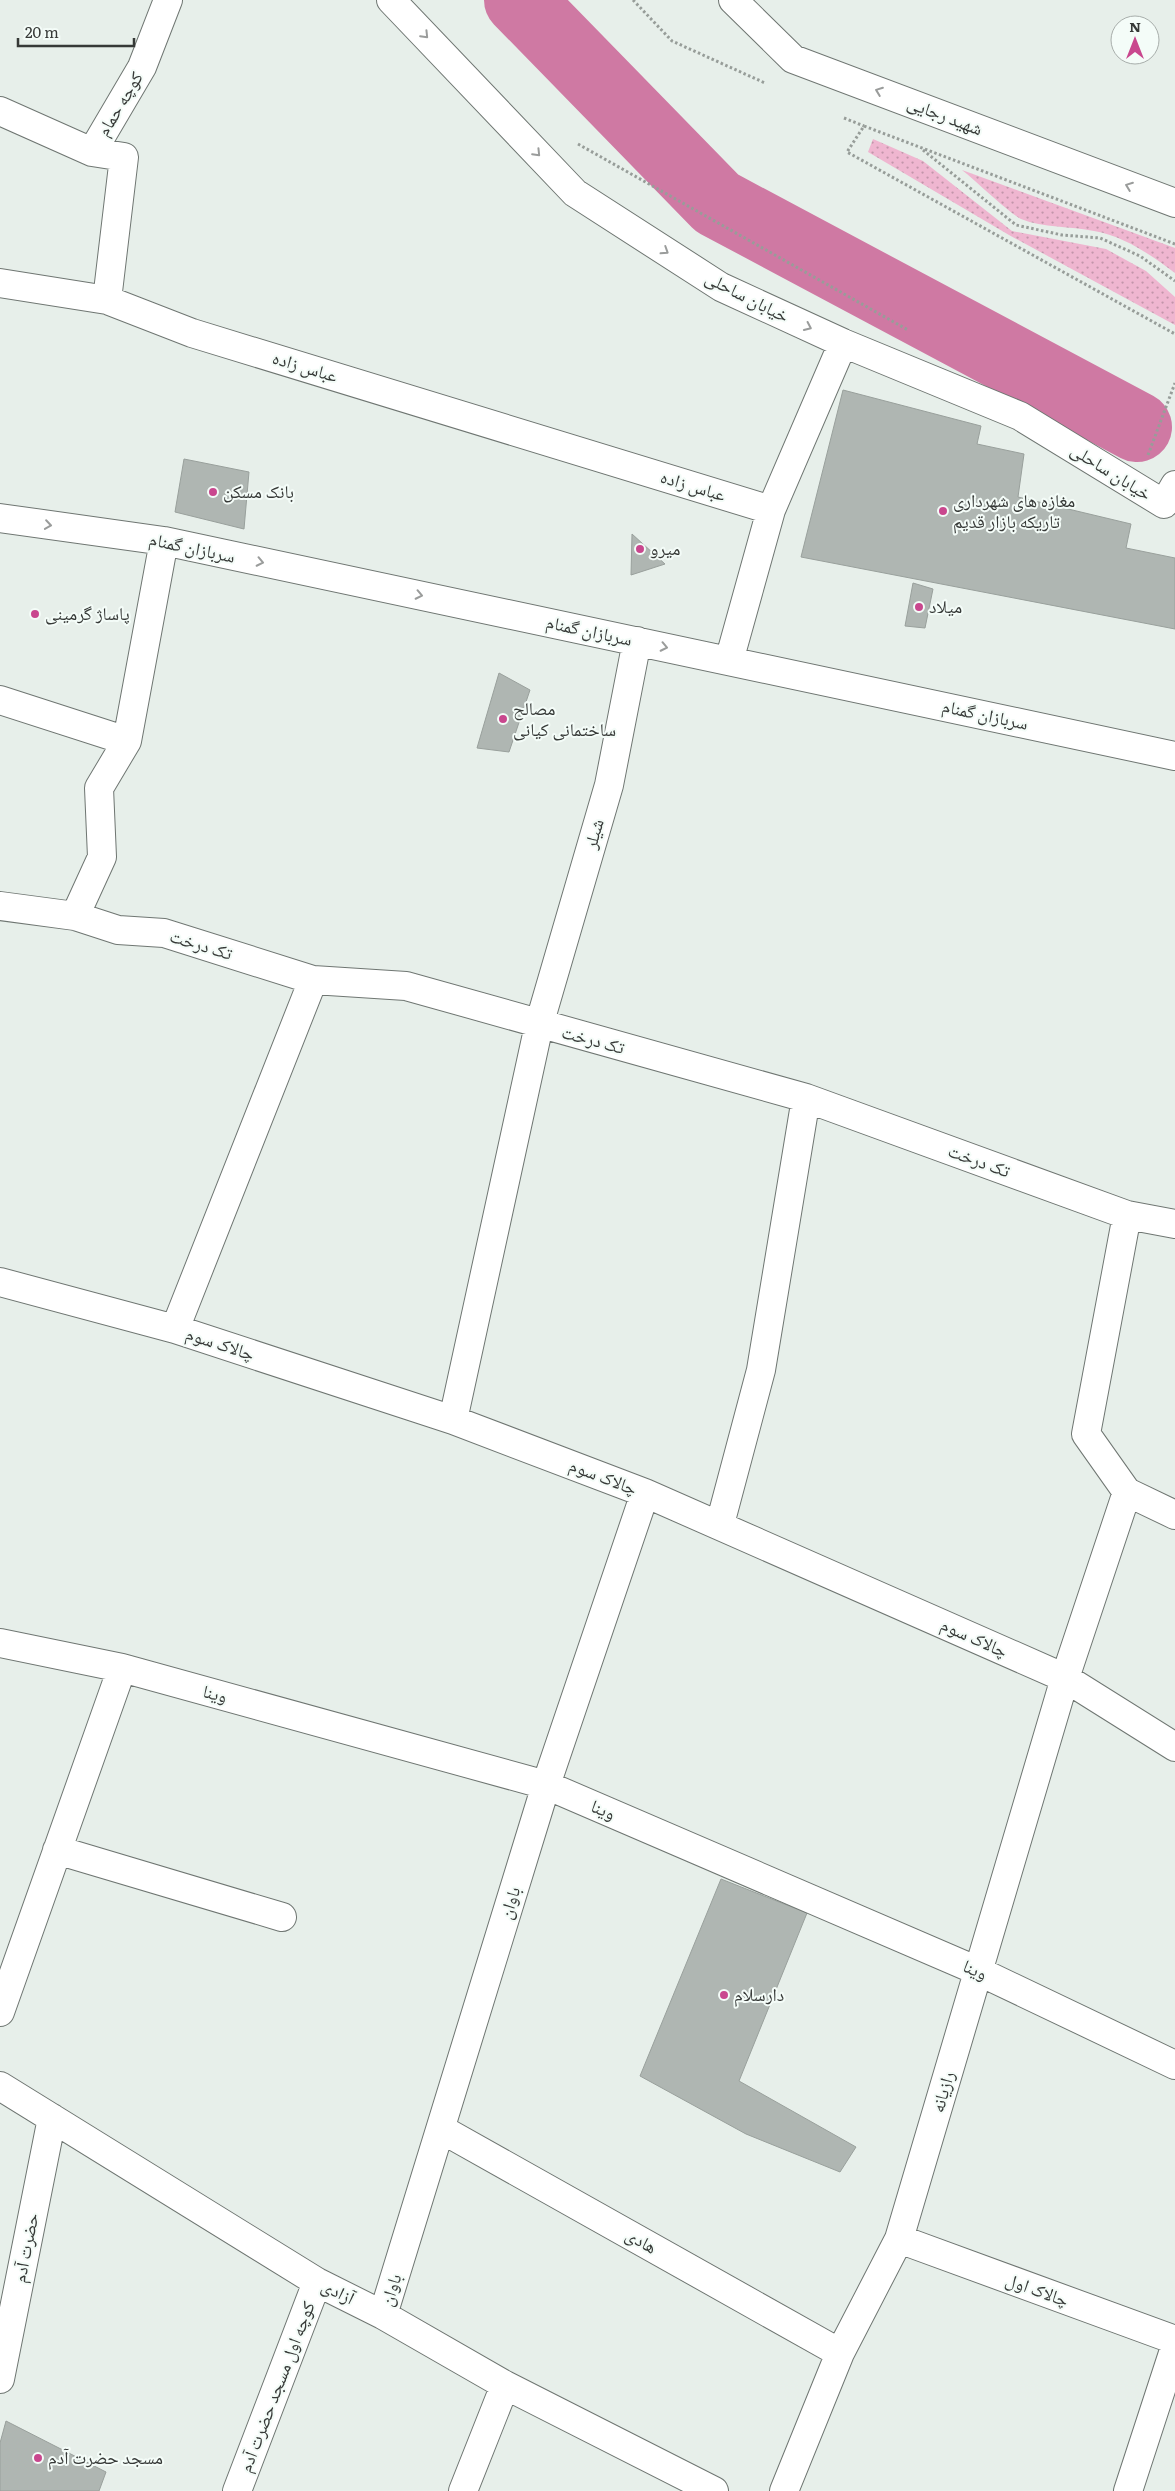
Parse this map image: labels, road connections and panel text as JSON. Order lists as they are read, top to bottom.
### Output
{
  "streets": {
    "street": [
      "کوچه حمام",
      "شهید رجایی",
      "خیابان ساحلی",
      "عباس زاده",
      "سربازان گمنام",
      "شیلر",
      "تک درخت",
      "چالاک سوم",
      "وینا",
      "باوان",
      "رازیانه",
      "هادی",
      "حضرت آدم",
      "چالاک اول",
      "آزادی",
      "کوچه اول مسجد حضرت آدم"
    ]
  },
  "crossings": [
    ["سربازان گمنام", "شیلر"],
    ["شیلر", "تک درخت"],
    ["شیلر", "چالاک سوم"],
    ["چالاک سوم", "باوان"],
    ["چالاک سوم", "رازیانه"],
    ["وینا", "باوان"],
    ["وینا", "رازیانه"],
    ["باوان", "هادی"],
    ["باوان", "آزادی"],
    ["رازیانه", "هادی"],
    ["رازیانه", "چالاک اول"],
    ["حضرت آدم", "آزادی"],
    ["آزادی", "کوچه اول مسجد حضرت آدم"]
  ],
  "one_way": ["شهید رجایی", "خیابان ساحلی", "سربازان گمنام"],
  "places": [
    "بانک مسکن",
    "مغازه های شهرداری تاریکه بازار قدیم",
    "میرو",
    "میلاد",
    "پاساژ گرمینی",
    "مصالح ساختمانی کیانی",
    "دارسلام",
    "مسجد حضرت آدم"
  ],
  "scale_bar": "20 m",
  "north": "top"
}
